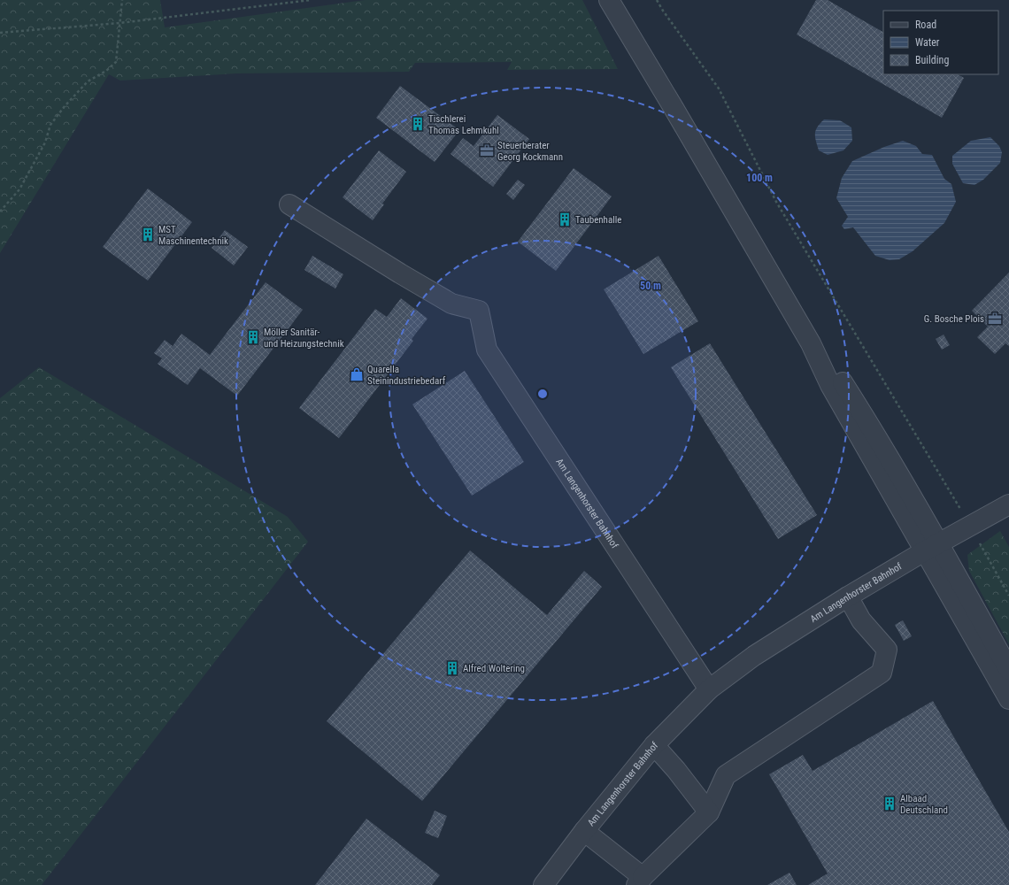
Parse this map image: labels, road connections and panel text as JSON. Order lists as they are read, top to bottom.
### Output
{
  "streets": {
    "street": ["Am Langenhorster Bahnhof"]
  },
  "places": {
    "building": [
      "Tischlerei Thomas Lehmkuhl",
      "Taubenhalle",
      "MST Maschinentechnik",
      "Möller Sanitär- und Heizungstechnik",
      "Alfred Woltering",
      "Albaad Deutschland"
    ],
    "office": ["Steuerberater Georg Kockmann", "G. Bosche Plois"],
    "shop": ["Quarella Steinindustriebedarf"]
  },
  "legend": ["Road", "Water", "Building"],
  "rings": ["100 m", "50 m"]
}
